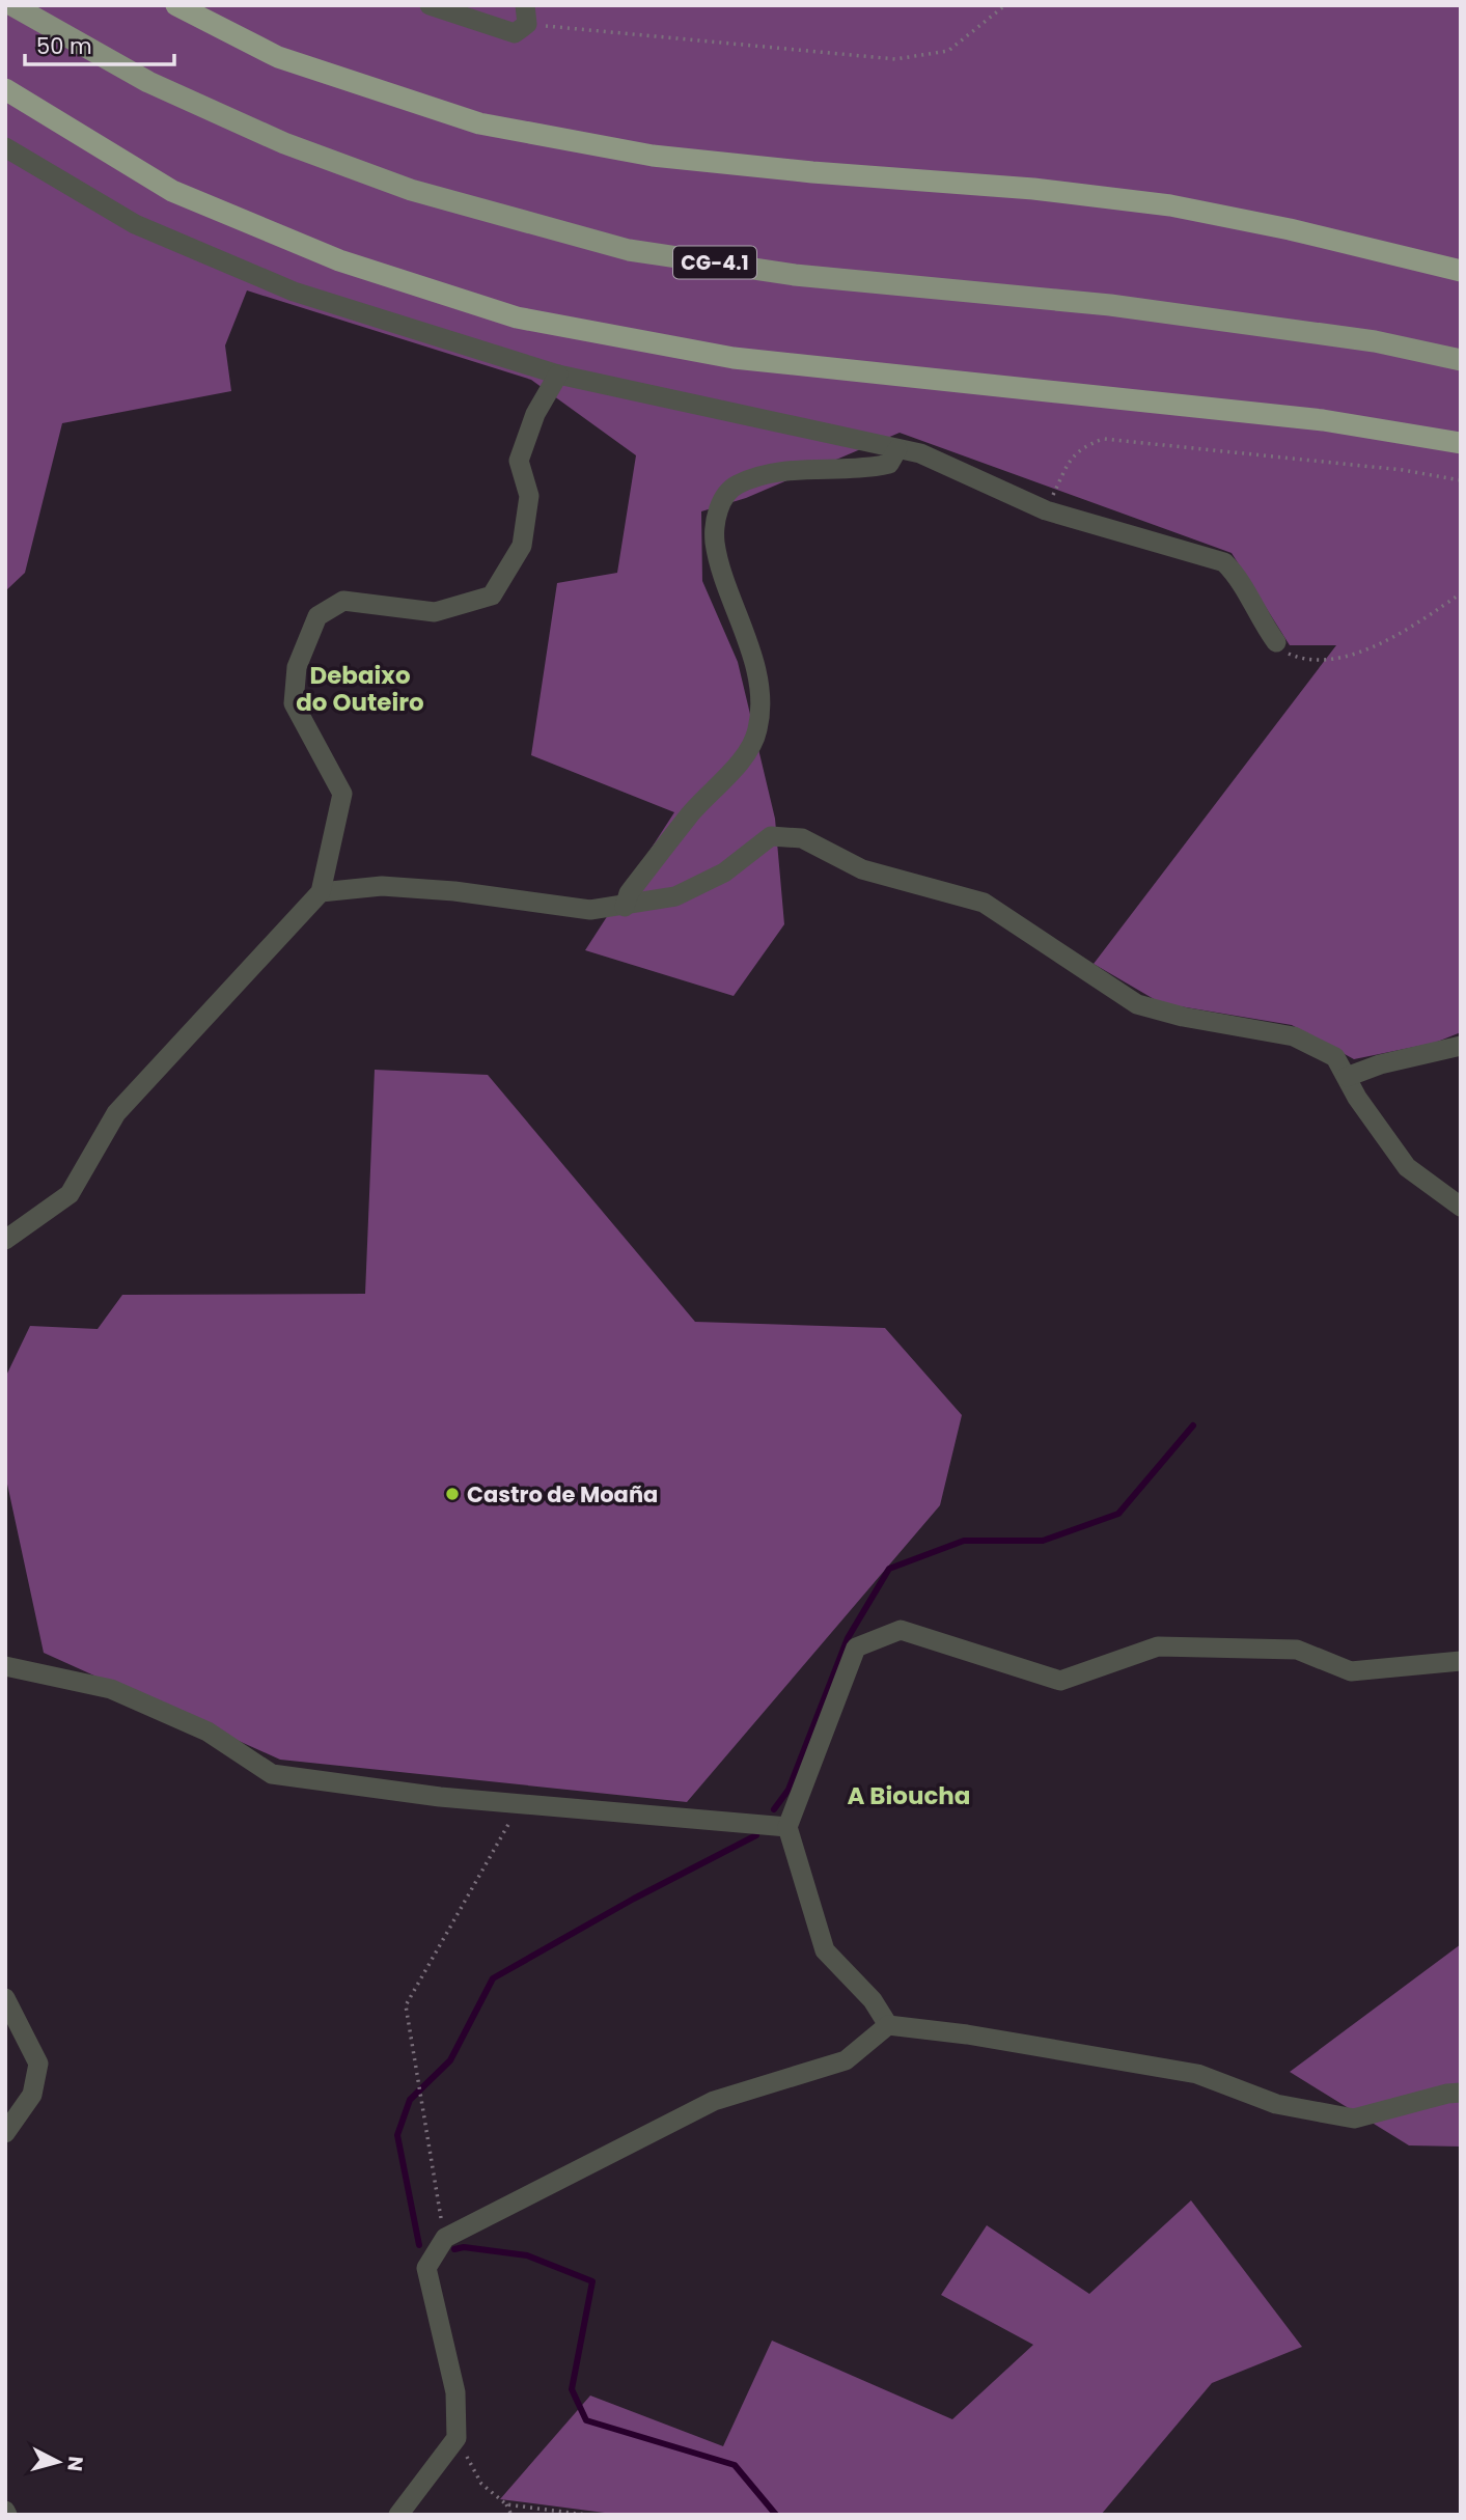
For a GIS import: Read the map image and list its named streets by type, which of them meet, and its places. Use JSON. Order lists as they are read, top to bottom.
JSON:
{
  "streets": {
    "highway": ["CG-4.1"]
  },
  "districts": ["Debaixo do Outeiro", "A Bioucha"],
  "places": ["Castro de Moaña"],
  "scale_bar": "50 m",
  "north": "right"
}
